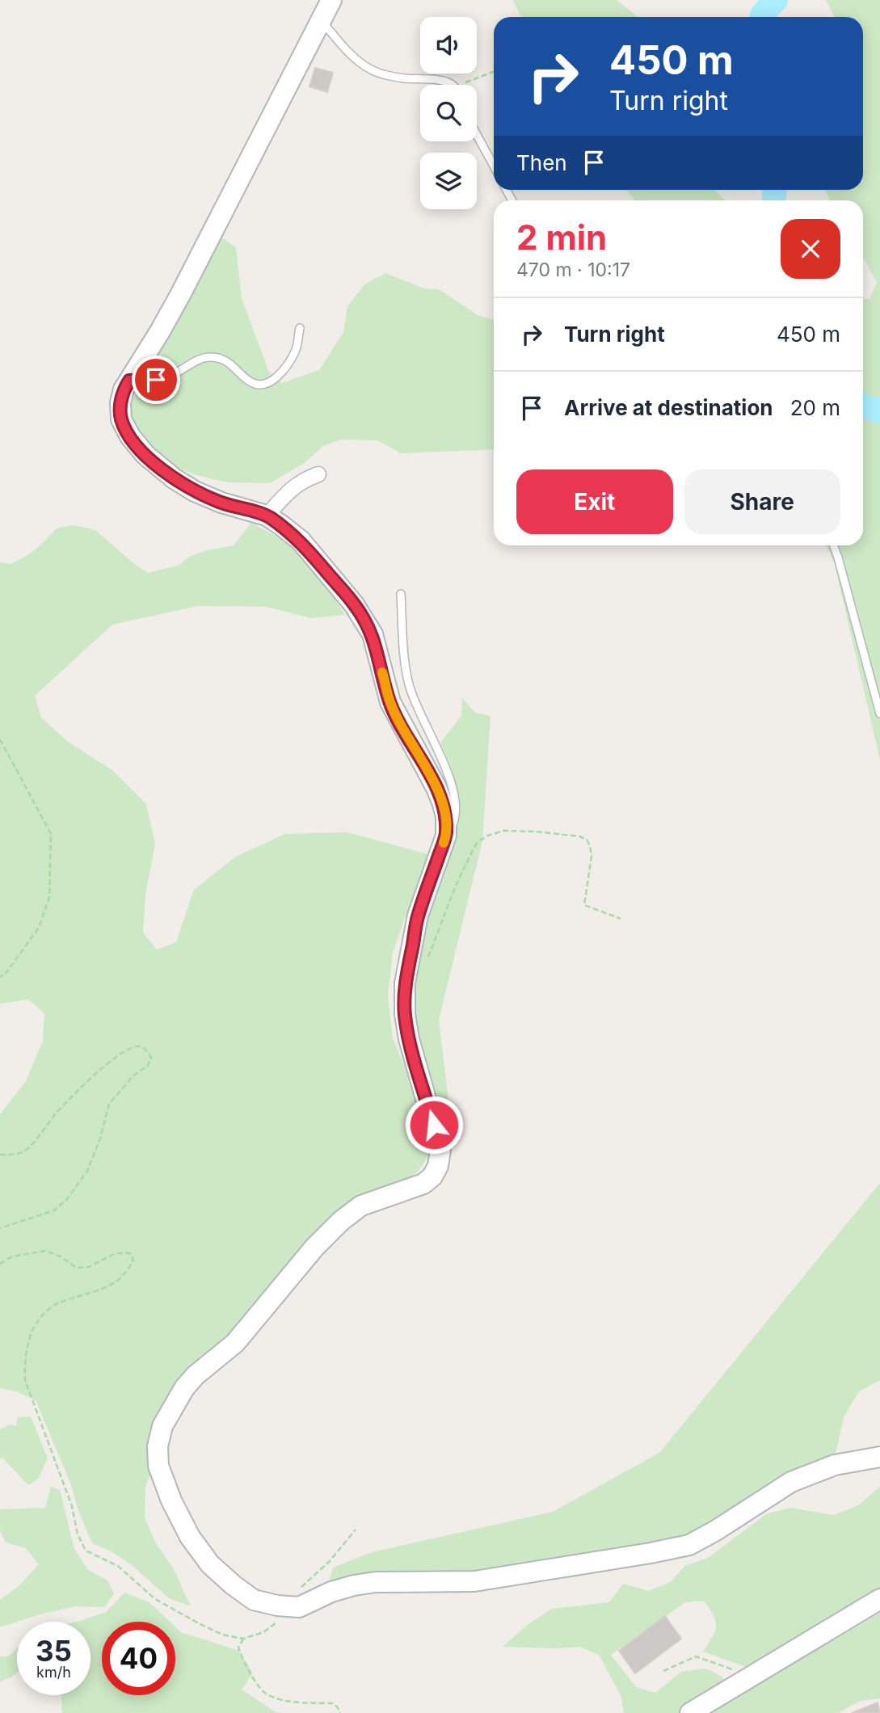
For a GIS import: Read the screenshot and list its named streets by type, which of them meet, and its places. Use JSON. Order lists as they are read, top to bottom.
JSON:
{
  "page": {
    "turn": ["450 m", "Turn right"],
    "then": "Then",
    "heading": ["2 min", "470 m · 10:17"],
    "list": [
      {
        "name": "Turn right",
        "value": "450 m"
      },
      {
        "name": "Arrive at destination",
        "value": "20 m"
      }
    ],
    "buttons": ["Exit", "Share"],
    "speed": "35 km/h",
    "limit": "40"
  }
}
